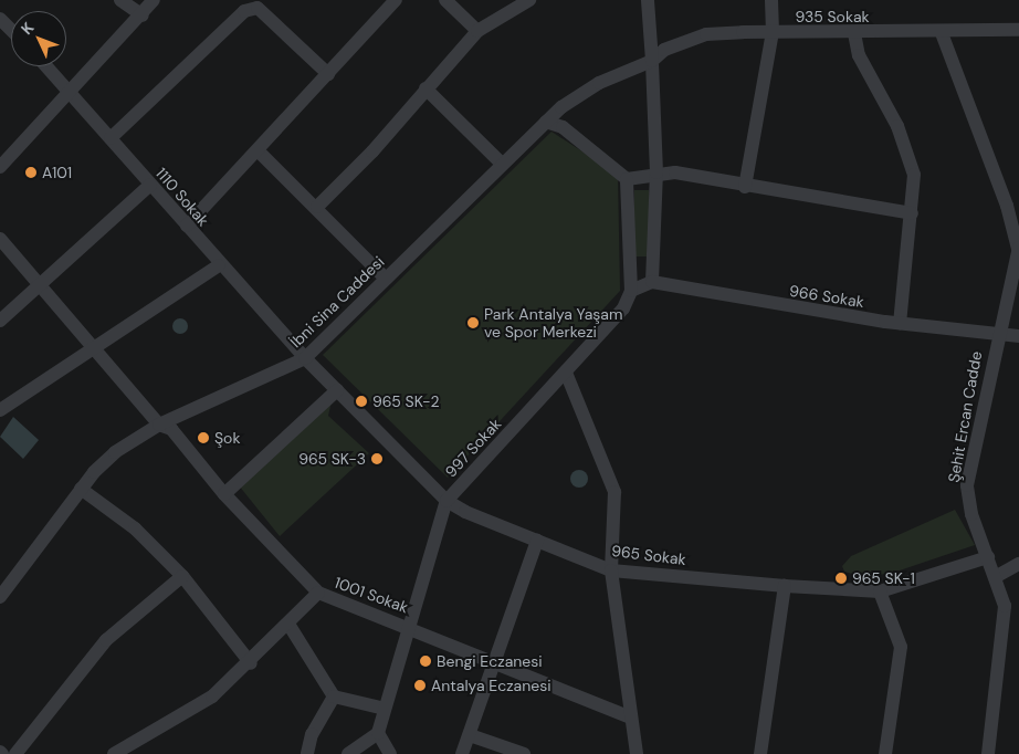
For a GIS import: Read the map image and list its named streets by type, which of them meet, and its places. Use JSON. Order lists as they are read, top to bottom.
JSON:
{
  "streets": {
    "street": [
      "935 Sokak",
      "1110 Sokak",
      "966 Sokak",
      "İbni Sina Caddesi",
      "Şehit Ercan Cadde",
      "997 Sokak",
      "965 Sokak",
      "1001 Sokak"
    ]
  },
  "crossings": [
    ["935 Sokak", "İbni Sina Caddesi"],
    ["1110 Sokak", "İbni Sina Caddesi"],
    ["1110 Sokak", "965 Sokak"],
    ["966 Sokak", "Şehit Ercan Cadde"],
    ["İbni Sina Caddesi", "965 Sokak"],
    ["İbni Sina Caddesi", "1001 Sokak"],
    ["Şehit Ercan Cadde", "965 Sokak"],
    ["997 Sokak", "965 Sokak"],
    ["997 Sokak", "1001 Sokak"]
  ],
  "places": [
    "A101",
    "Park Antalya Yaşam ve Spor Merkezi",
    "965 SK-2",
    "Şok",
    "965 SK-3",
    "965 SK-1",
    "Bengi Eczanesi",
    "Antalya Eczanesi"
  ],
  "north": "top left"
}
